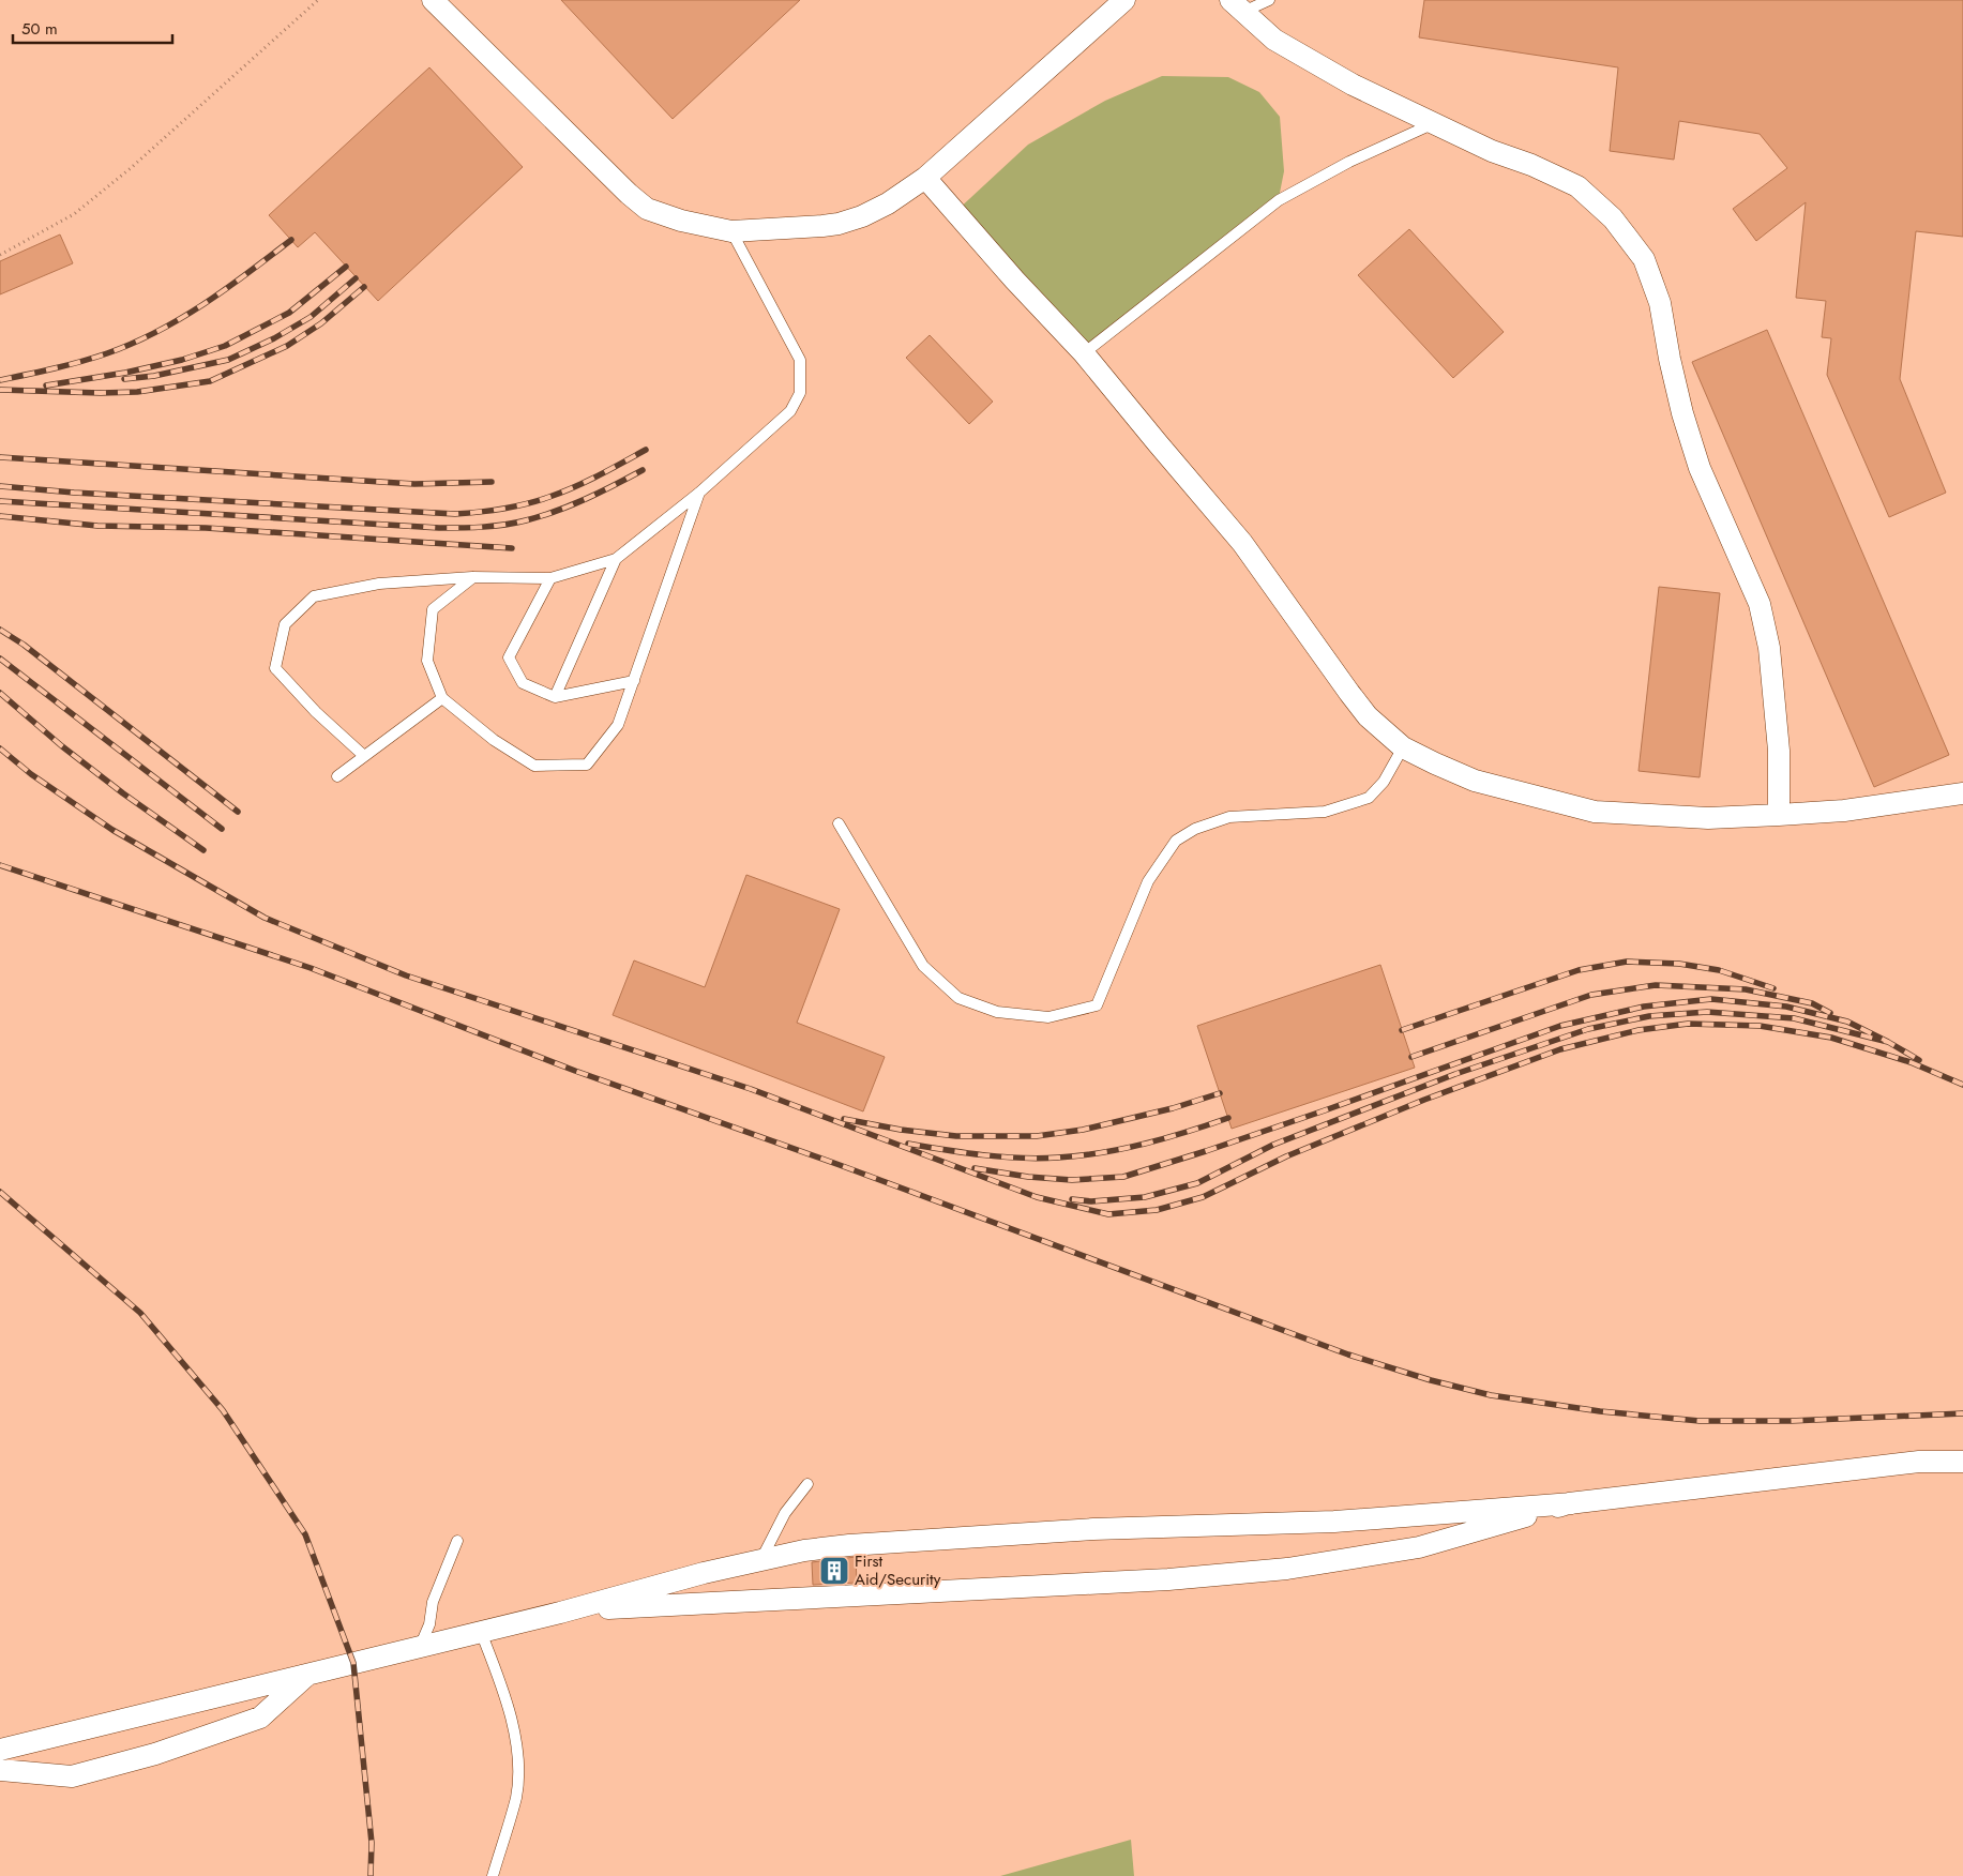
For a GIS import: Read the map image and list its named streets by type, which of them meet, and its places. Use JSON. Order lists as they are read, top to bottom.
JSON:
{
  "places": {
    "building": ["First Aid/Security"]
  },
  "scale_bar": "50 m"
}
